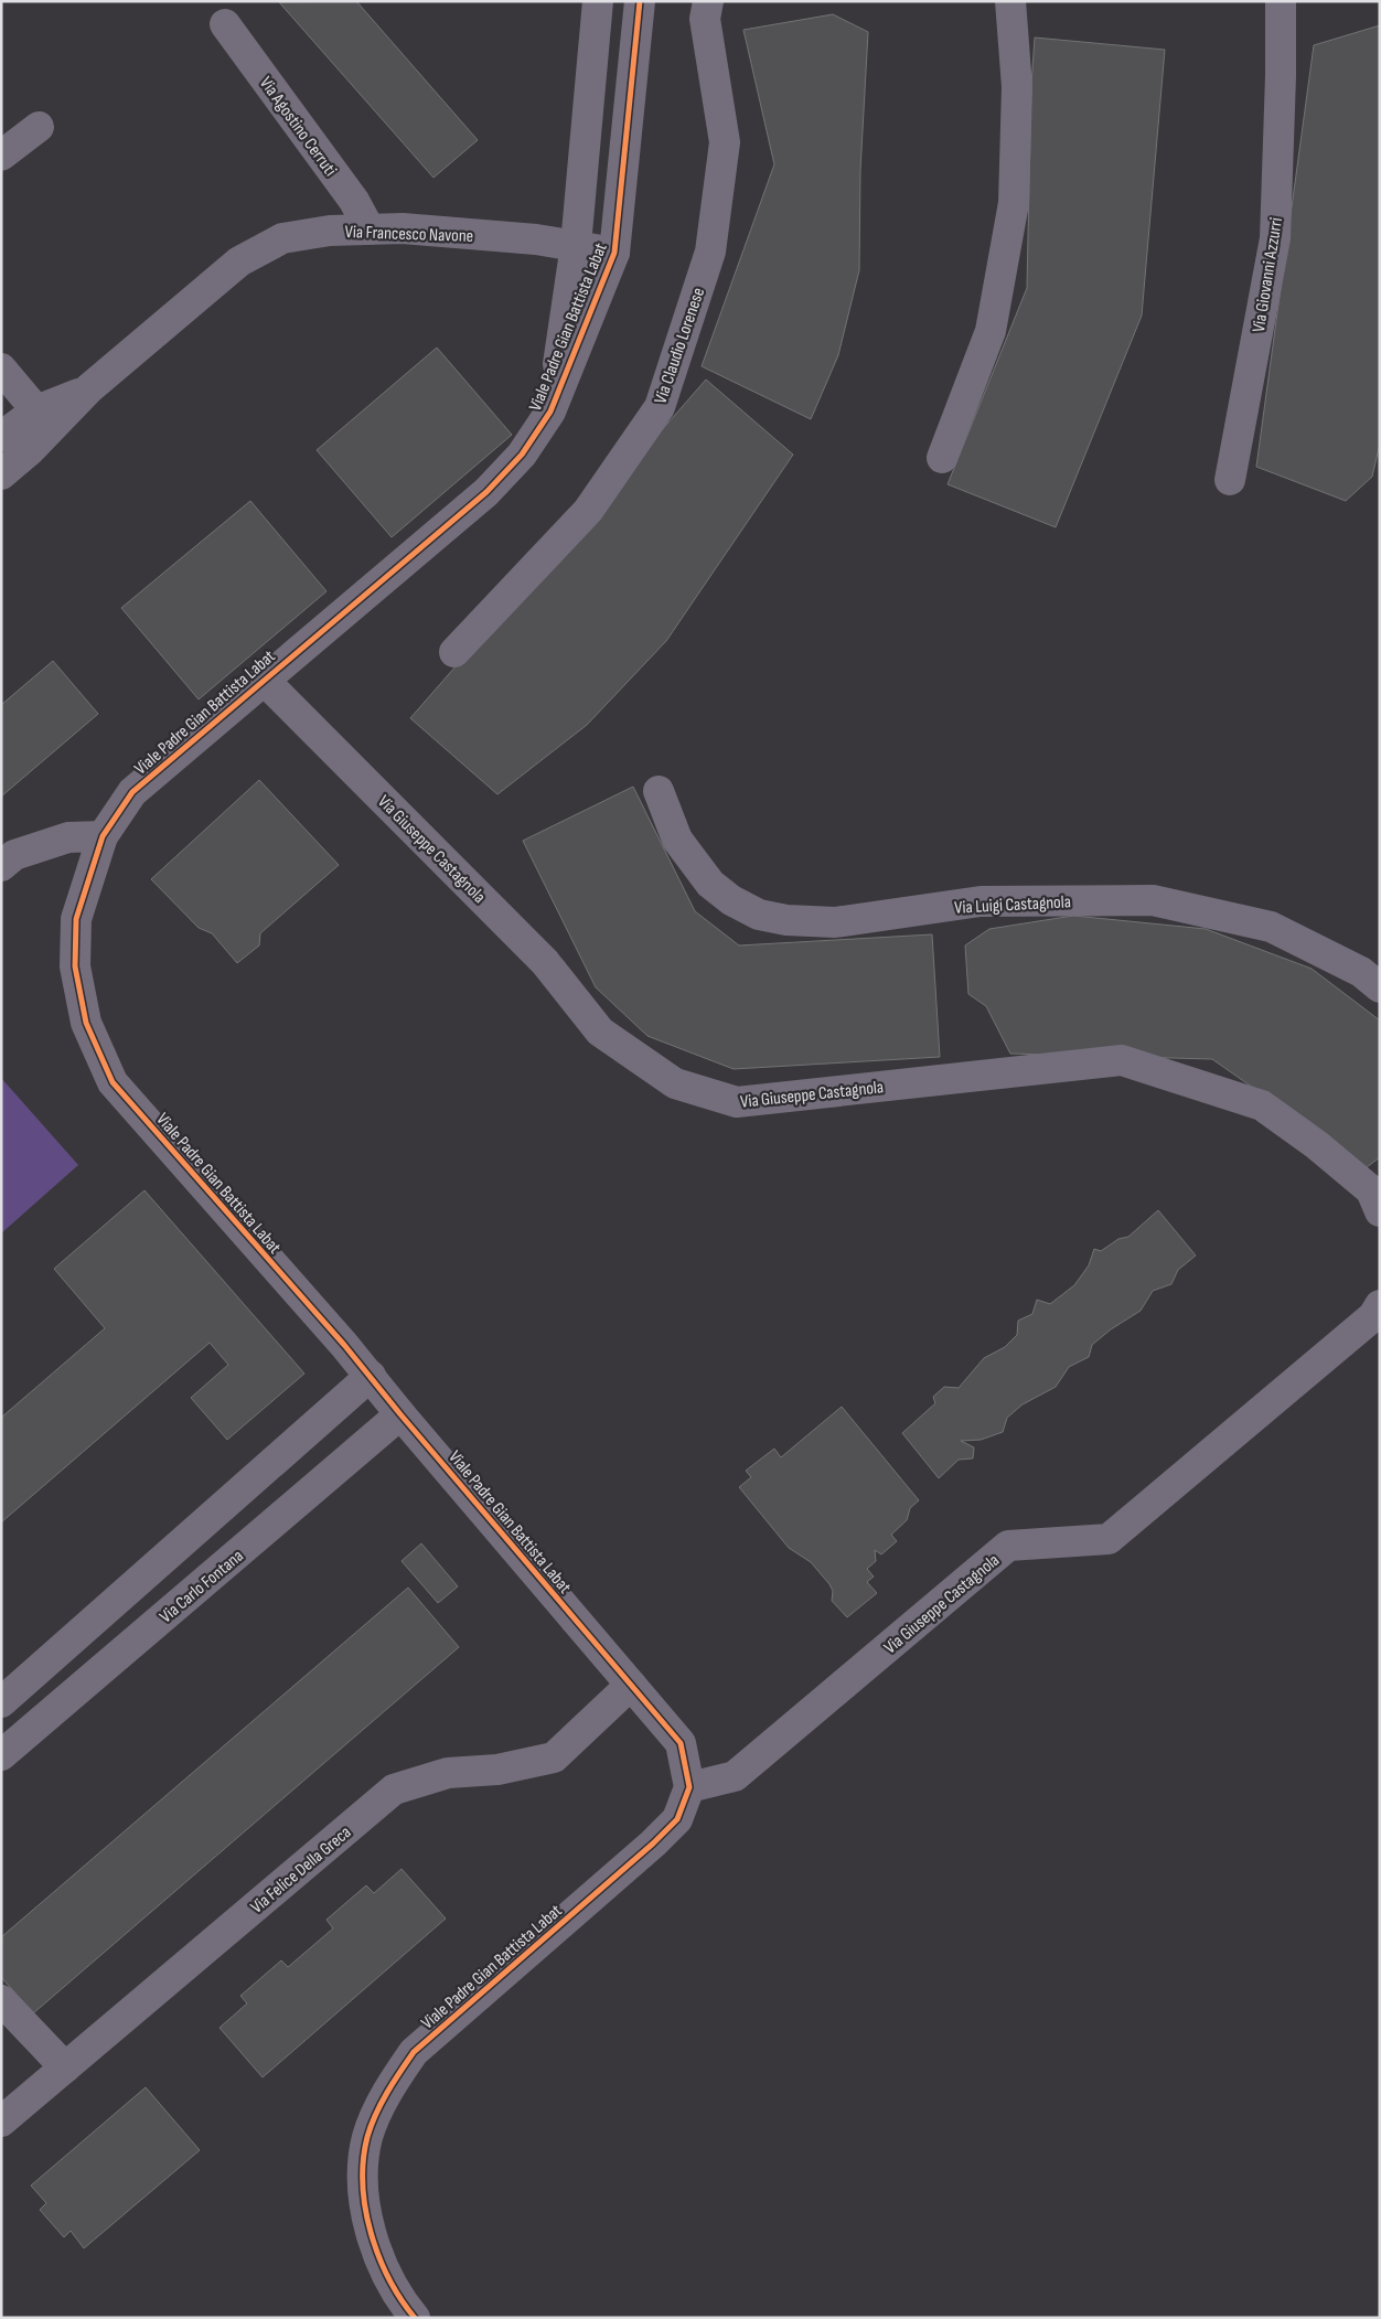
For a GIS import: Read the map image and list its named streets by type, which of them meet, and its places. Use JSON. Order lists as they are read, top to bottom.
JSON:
{
  "streets": {
    "street": [
      "Via Agostino Cerruti",
      "Via Francesco Navone",
      "Via Giovanni Azzurri",
      "Viale Padre Gian Battista Labat",
      "Via Claudio Lorenese",
      "Via Giuseppe Castagnola",
      "Via Luigi Castagnola",
      "Via Carlo Fontana",
      "Via Felice Della Greca"
    ]
  },
  "crossings": [
    ["Via Agostino Cerruti", "Via Francesco Navone"],
    ["Via Francesco Navone", "Viale Padre Gian Battista Labat"],
    ["Viale Padre Gian Battista Labat", "Via Giuseppe Castagnola"],
    ["Viale Padre Gian Battista Labat", "Via Carlo Fontana"],
    ["Viale Padre Gian Battista Labat", "Via Felice Della Greca"]
  ]
}
